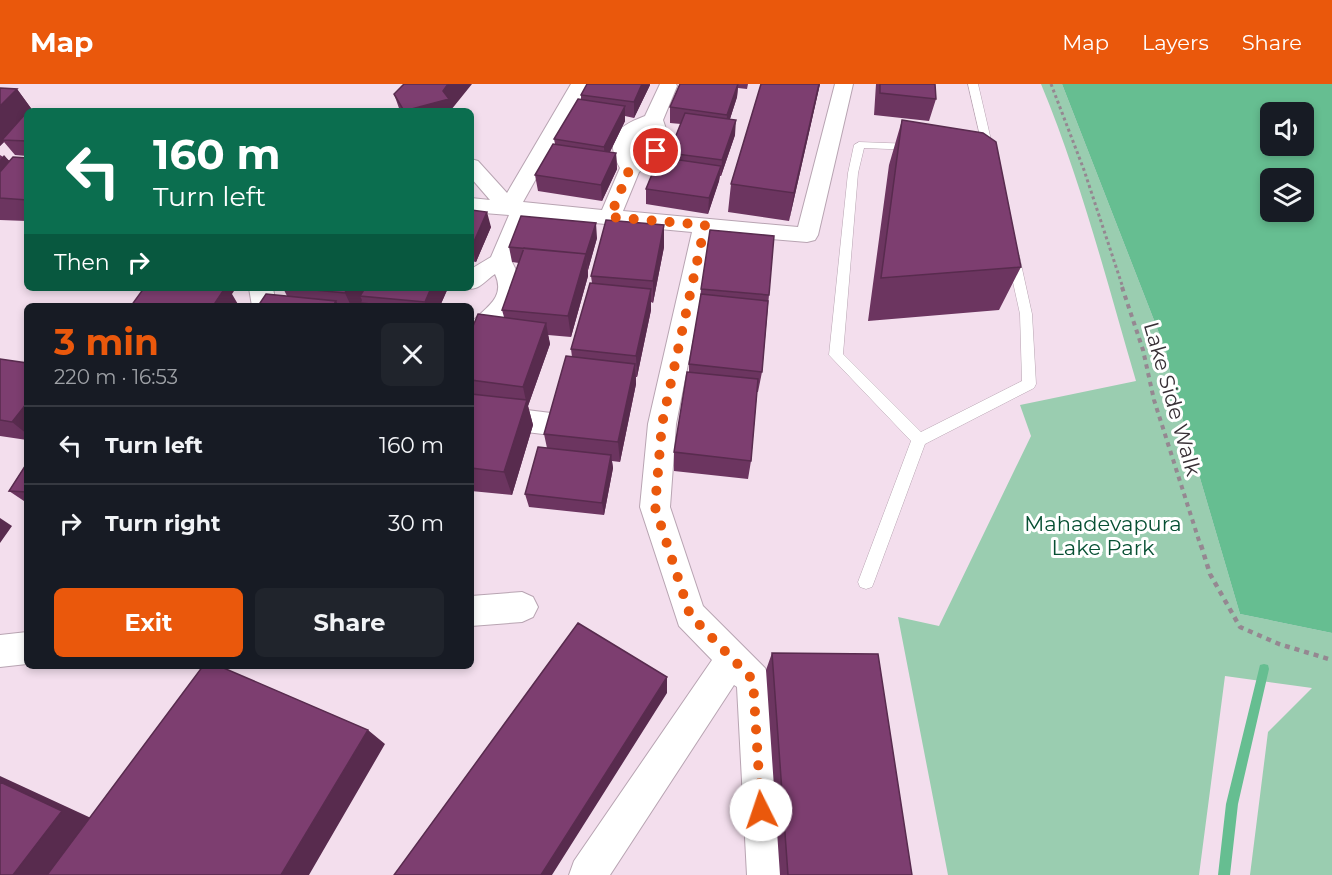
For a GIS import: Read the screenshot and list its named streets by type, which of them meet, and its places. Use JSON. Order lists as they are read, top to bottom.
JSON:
{
  "streets": {
    "path": ["Lake Side Walk"]
  },
  "parks": ["Mahadevapura Lake Park"],
  "page": {
    "header": "Map",
    "nav": ["Map", "Layers", "Share"],
    "turn": ["160 m", "Turn left"],
    "then": "Then",
    "heading": ["3 min", "220 m · 16:53"],
    "list": [
      {
        "name": "Turn left",
        "value": "160 m"
      },
      {
        "name": "Turn right",
        "value": "30 m"
      }
    ],
    "buttons": ["Exit", "Share"]
  }
}
